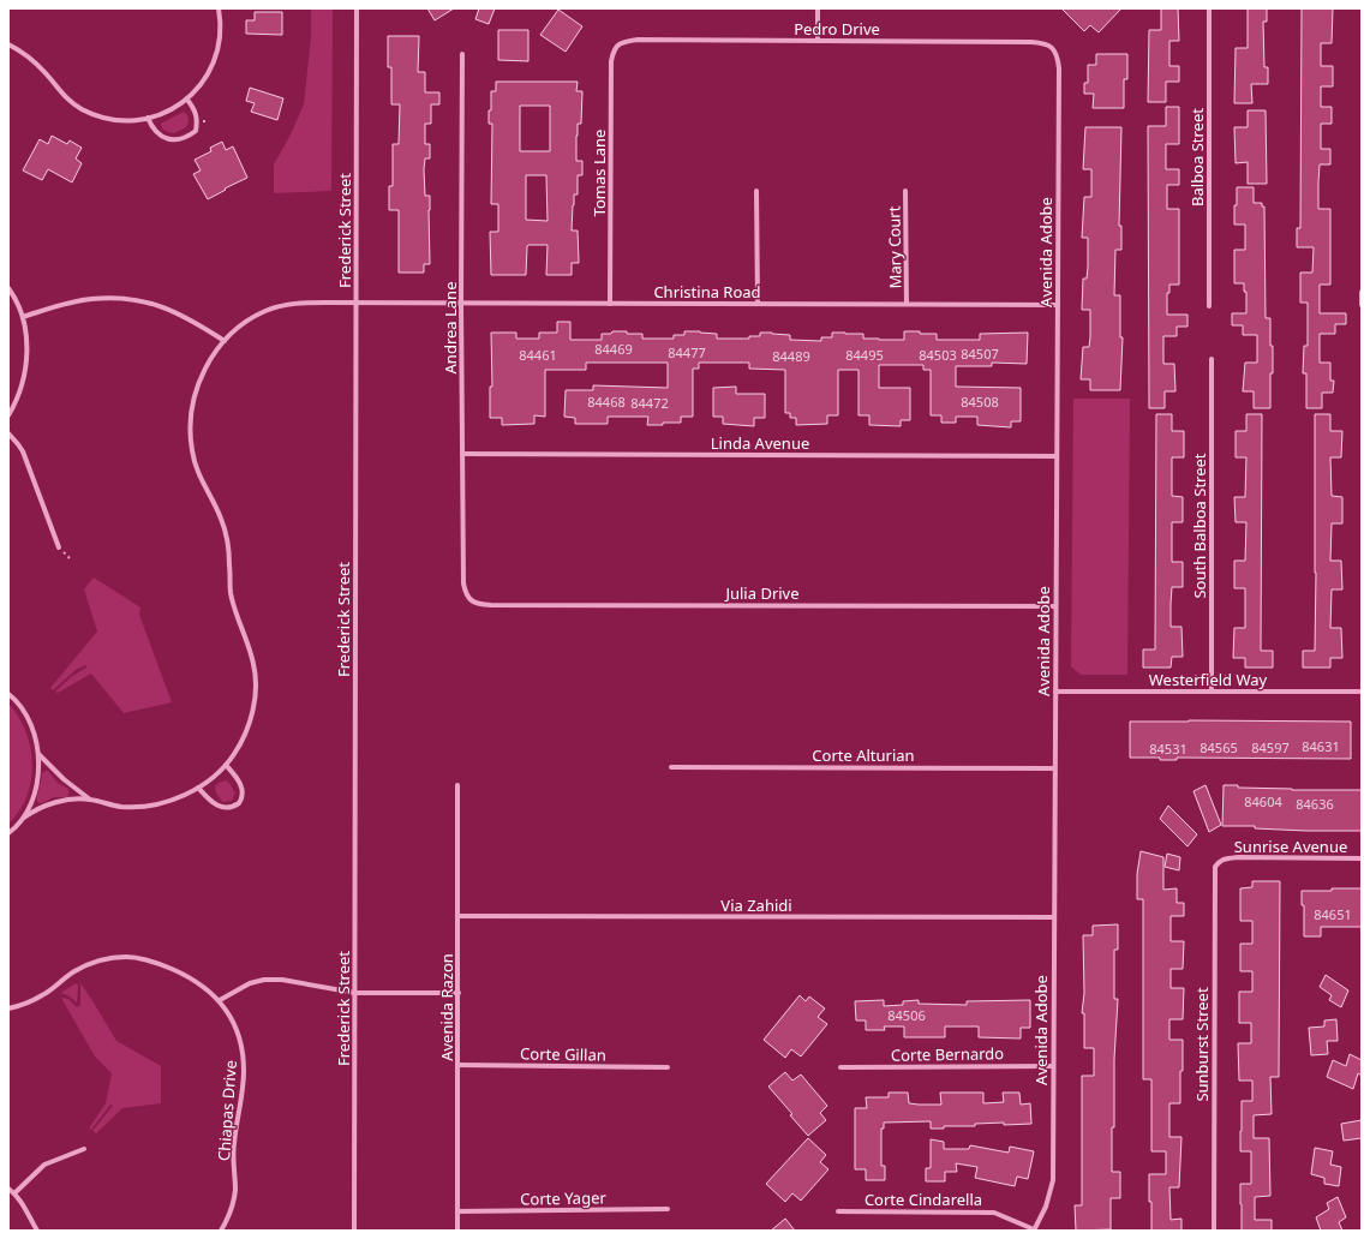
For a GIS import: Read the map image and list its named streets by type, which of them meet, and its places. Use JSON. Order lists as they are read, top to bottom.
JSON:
{
  "streets": {
    "street": [
      "Pedro Drive",
      "Balboa Street",
      "Tomas Lane",
      "Frederick Street",
      "Mary Court",
      "Avenida Adobe",
      "Christina Road",
      "Andrea Lane",
      "Linda Avenue",
      "South Balboa Street",
      "Julia Drive",
      "Westerfield Way",
      "Corte Alturian",
      "Sunrise Avenue",
      "Via Zahidi",
      "Avenida Razon",
      "Sunburst Street",
      "Corte Gillan",
      "Corte Bernardo",
      "Chiapas Drive",
      "Corte Yager",
      "Corte Cindarella"
    ]
  },
  "crossings": [
    ["Pedro Drive", "Tomas Lane"],
    ["Pedro Drive", "Avenida Adobe"],
    ["Tomas Lane", "Christina Road"],
    ["Frederick Street", "Christina Road"],
    ["Mary Court", "Christina Road"],
    ["Avenida Adobe", "Christina Road"],
    ["Avenida Adobe", "Linda Avenue"],
    ["Avenida Adobe", "Julia Drive"],
    ["Avenida Adobe", "Westerfield Way"],
    ["Avenida Adobe", "Corte Alturian"],
    ["Avenida Adobe", "Via Zahidi"],
    ["Avenida Adobe", "Corte Bernardo"],
    ["Avenida Adobe", "Corte Cindarella"],
    ["Christina Road", "Andrea Lane"],
    ["Andrea Lane", "Linda Avenue"],
    ["Andrea Lane", "Julia Drive"],
    ["South Balboa Street", "Westerfield Way"],
    ["Sunrise Avenue", "Sunburst Street"],
    ["Via Zahidi", "Avenida Razon"],
    ["Avenida Razon", "Corte Gillan"],
    ["Avenida Razon", "Corte Yager"]
  ],
  "house_numbers": [
    "84469",
    "84477",
    "84507",
    "84461",
    "84495",
    "84503",
    "84489",
    "84468",
    "84508",
    "84472",
    "84631",
    "84565",
    "84597",
    "84531",
    "84604",
    "84636",
    "84651",
    "84506"
  ]
}
